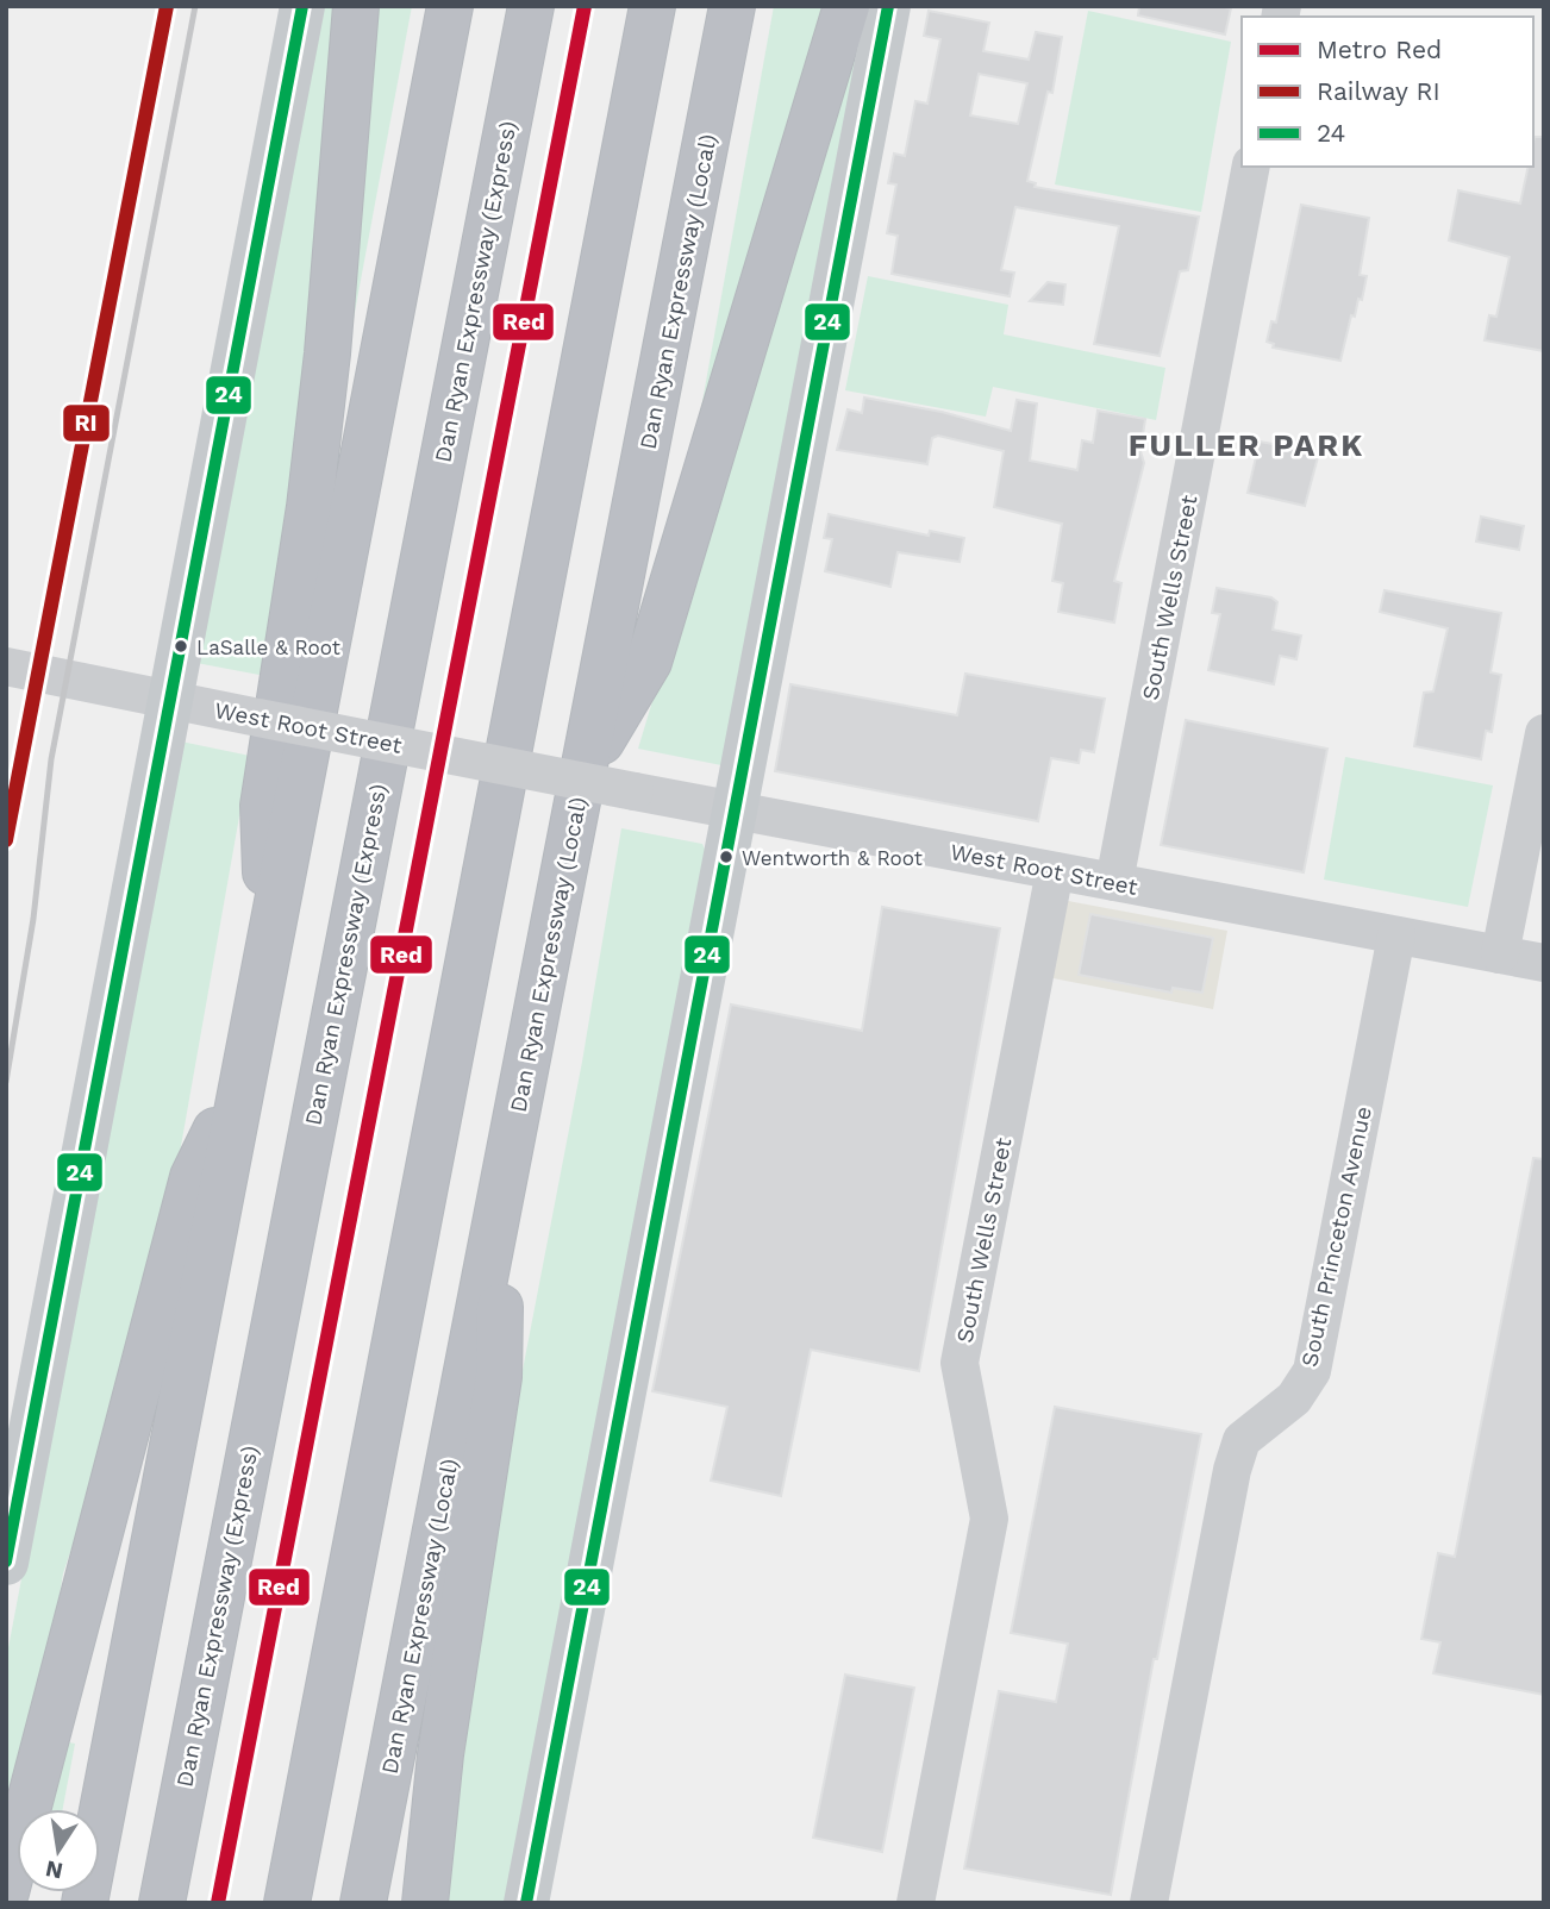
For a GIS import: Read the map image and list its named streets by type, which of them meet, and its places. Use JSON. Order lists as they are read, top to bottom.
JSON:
{
  "streets": {
    "highway": ["Dan Ryan Expressway (Express)", "Dan Ryan Expressway (Local)"],
    "street": ["South Wells Street", "West Root Street", "South Princeton Avenue"]
  },
  "crossings": [
    ["South Wells Street", "West Root Street"],
    ["West Root Street", "South Princeton Avenue"]
  ],
  "districts": ["FULLER PARK"],
  "places": ["LaSalle & Root", "Wentworth & Root"],
  "lines": ["metro line Red", "rail line RI", "transit line 24"],
  "legend": ["Metro Red", "Railway RI", "24"],
  "north": "bottom"
}
